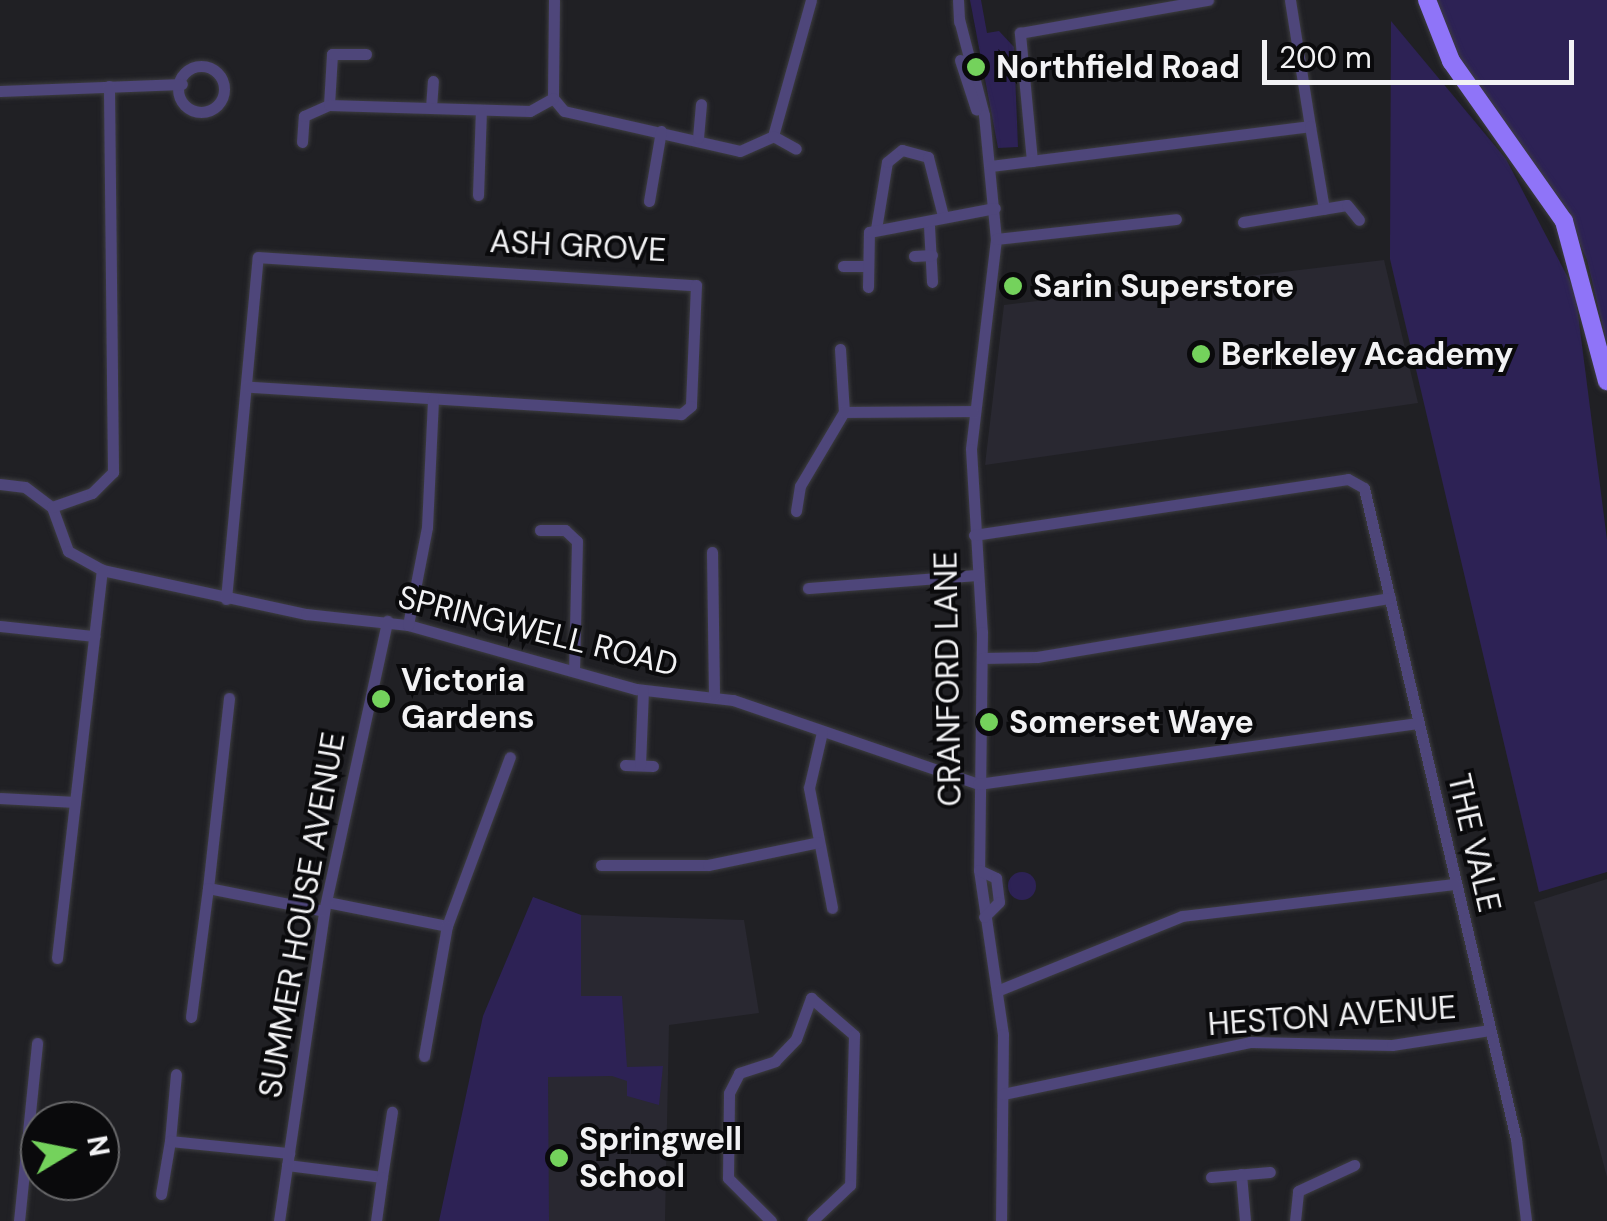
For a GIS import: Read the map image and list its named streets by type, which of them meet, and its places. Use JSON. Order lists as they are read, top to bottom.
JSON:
{
  "streets": {
    "street": [
      "ASH GROVE",
      "SPRINGWELL ROAD",
      "CRANFORD LANE",
      "THE VALE",
      "SUMMER HOUSE AVENUE",
      "HESTON AVENUE"
    ]
  },
  "crossings": [
    ["ASH GROVE", "SPRINGWELL ROAD"],
    ["SPRINGWELL ROAD", "CRANFORD LANE"],
    ["SPRINGWELL ROAD", "SUMMER HOUSE AVENUE"],
    ["CRANFORD LANE", "THE VALE"],
    ["THE VALE", "HESTON AVENUE"]
  ],
  "places": [
    "Northfield Road",
    "Sarin Superstore",
    "Berkeley Academy",
    "Victoria Gardens",
    "Somerset Waye",
    "Springwell School"
  ],
  "scale_bar": "200 m",
  "north": "right"
}
